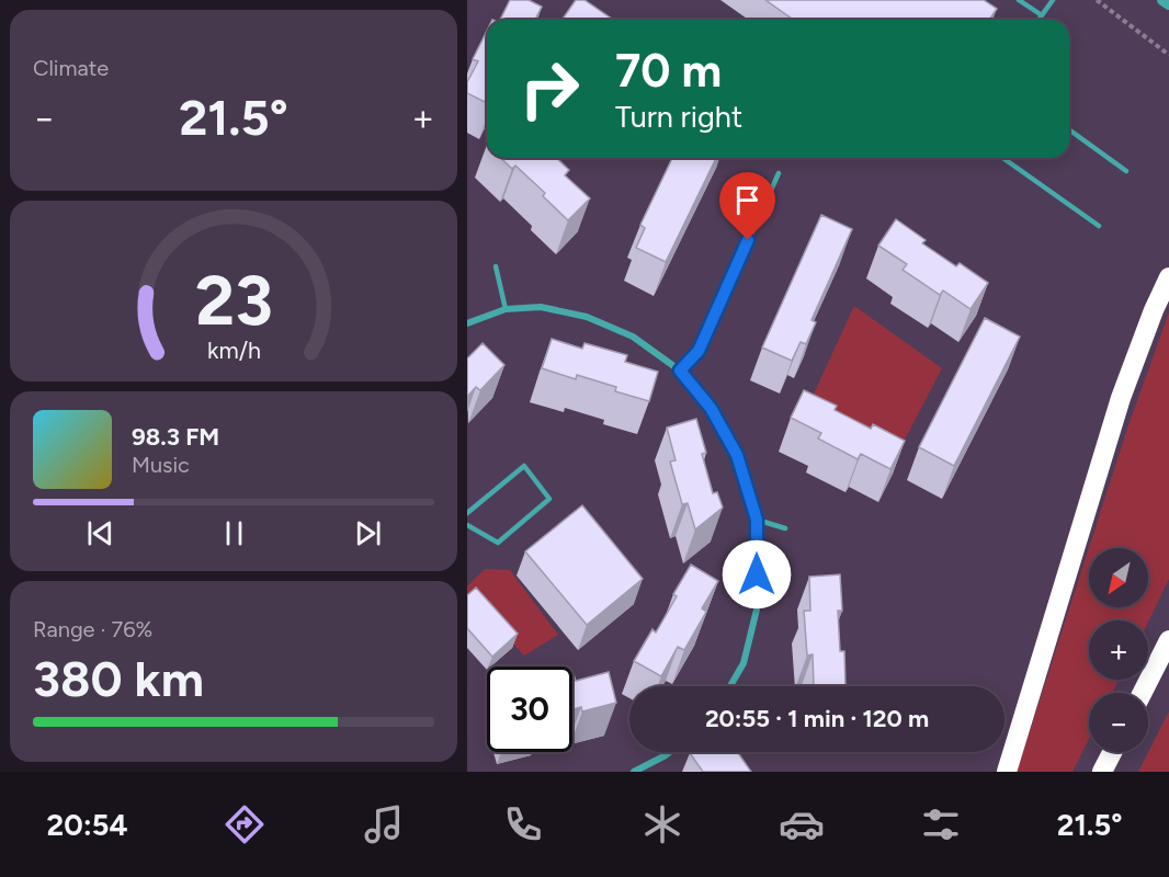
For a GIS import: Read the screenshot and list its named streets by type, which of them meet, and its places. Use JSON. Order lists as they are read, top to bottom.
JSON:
{
  "north": "bottom left",
  "page": {
    "tile": [
      "Climate",
      ["Range · 76%", "380 km"]
    ],
    "turn": ["70 m", "Turn right"],
    "heat": ["−", "21.5°", "+"],
    "song": ["98.3 FM", "Music"],
    "map_buttons": ["+", "−"],
    "limit": "30",
    "trip": "20:55 · 1 min · 120 m",
    "tabs": ["20:54", "21.5°"],
    "gauge": ["23", "km/h"]
  }
}
